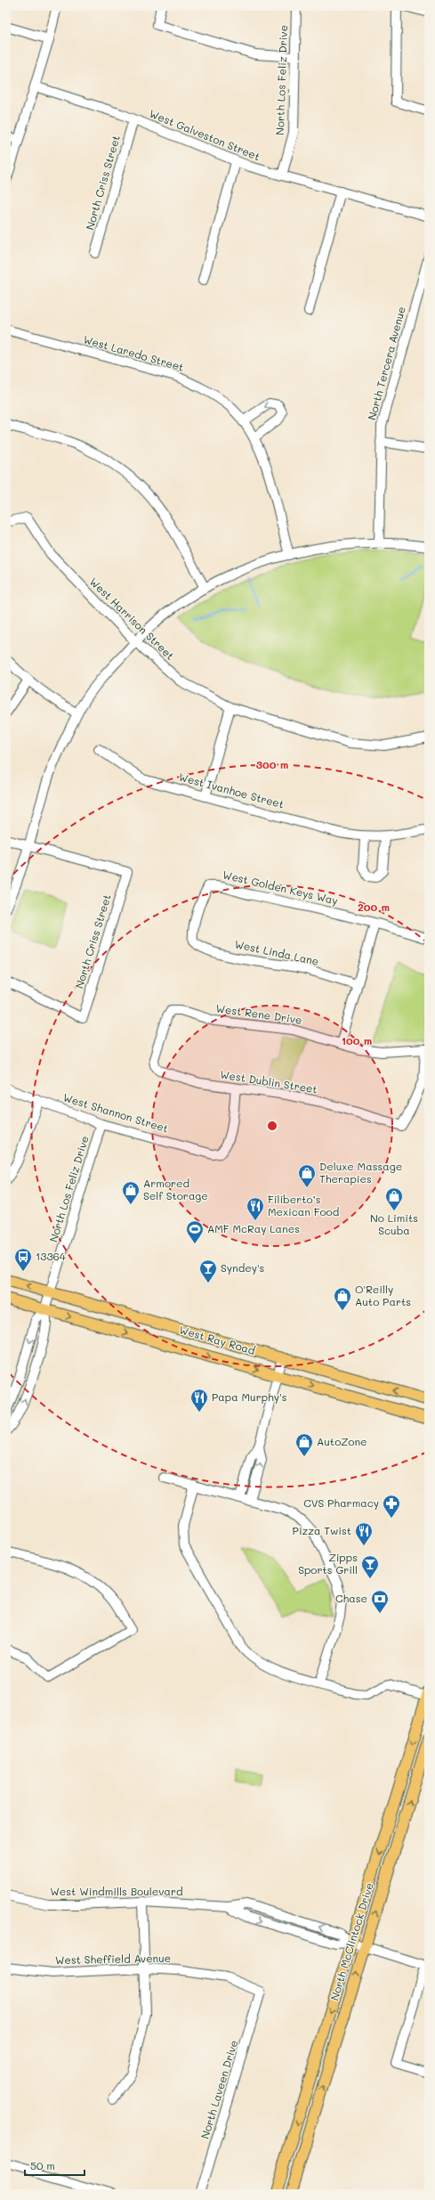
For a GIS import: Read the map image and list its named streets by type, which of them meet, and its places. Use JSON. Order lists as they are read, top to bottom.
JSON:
{
  "streets": {
    "main road": ["West Ray Road", "North McClintock Drive"],
    "street": [
      "North Los Feliz Drive",
      "West Galveston Street",
      "North Criss Street",
      "West Laredo Street",
      "North Tercera Avenue",
      "West Harrison Street",
      "West Ivanhoe Street",
      "West Golden Keys Way",
      "West Linda Lane",
      "West Rene Drive",
      "West Dublin Street",
      "West Shannon Street",
      "West Windmills Boulevard",
      "West Sheffield Avenue",
      "North Laveen Drive"
    ]
  },
  "crossings": [
    ["North Los Feliz Drive", "West Galveston Street"],
    ["North Los Feliz Drive", "West Shannon Street"],
    ["North Los Feliz Drive", "West Ray Road"],
    ["West Galveston Street", "North Criss Street"],
    ["West Golden Keys Way", "West Linda Lane"],
    ["West Rene Drive", "West Dublin Street"],
    ["West Dublin Street", "West Shannon Street"],
    ["West Windmills Boulevard", "North McClintock Drive"],
    ["West Sheffield Avenue", "North Laveen Drive"]
  ],
  "places": {
    "shop": [
      "Deluxe Massage Therapies",
      "Armored Self Storage",
      "No Limits Scuba",
      "O'Reilly Auto Parts",
      "AutoZone"
    ],
    "restaurant": ["Filiberto’s Mexican Food", "Papa Murphy's", "Pizza Twist"],
    "sports": ["AMF McRay Lanes"],
    "bus stop": ["13364"],
    "bar": ["Syndey's", "Zipps Sports Grill"],
    "pharmacy": ["CVS Pharmacy"],
    "bank": ["Chase"]
  },
  "scale_bar": "50 m",
  "rings": ["300 m", "200 m", "100 m"]
}
